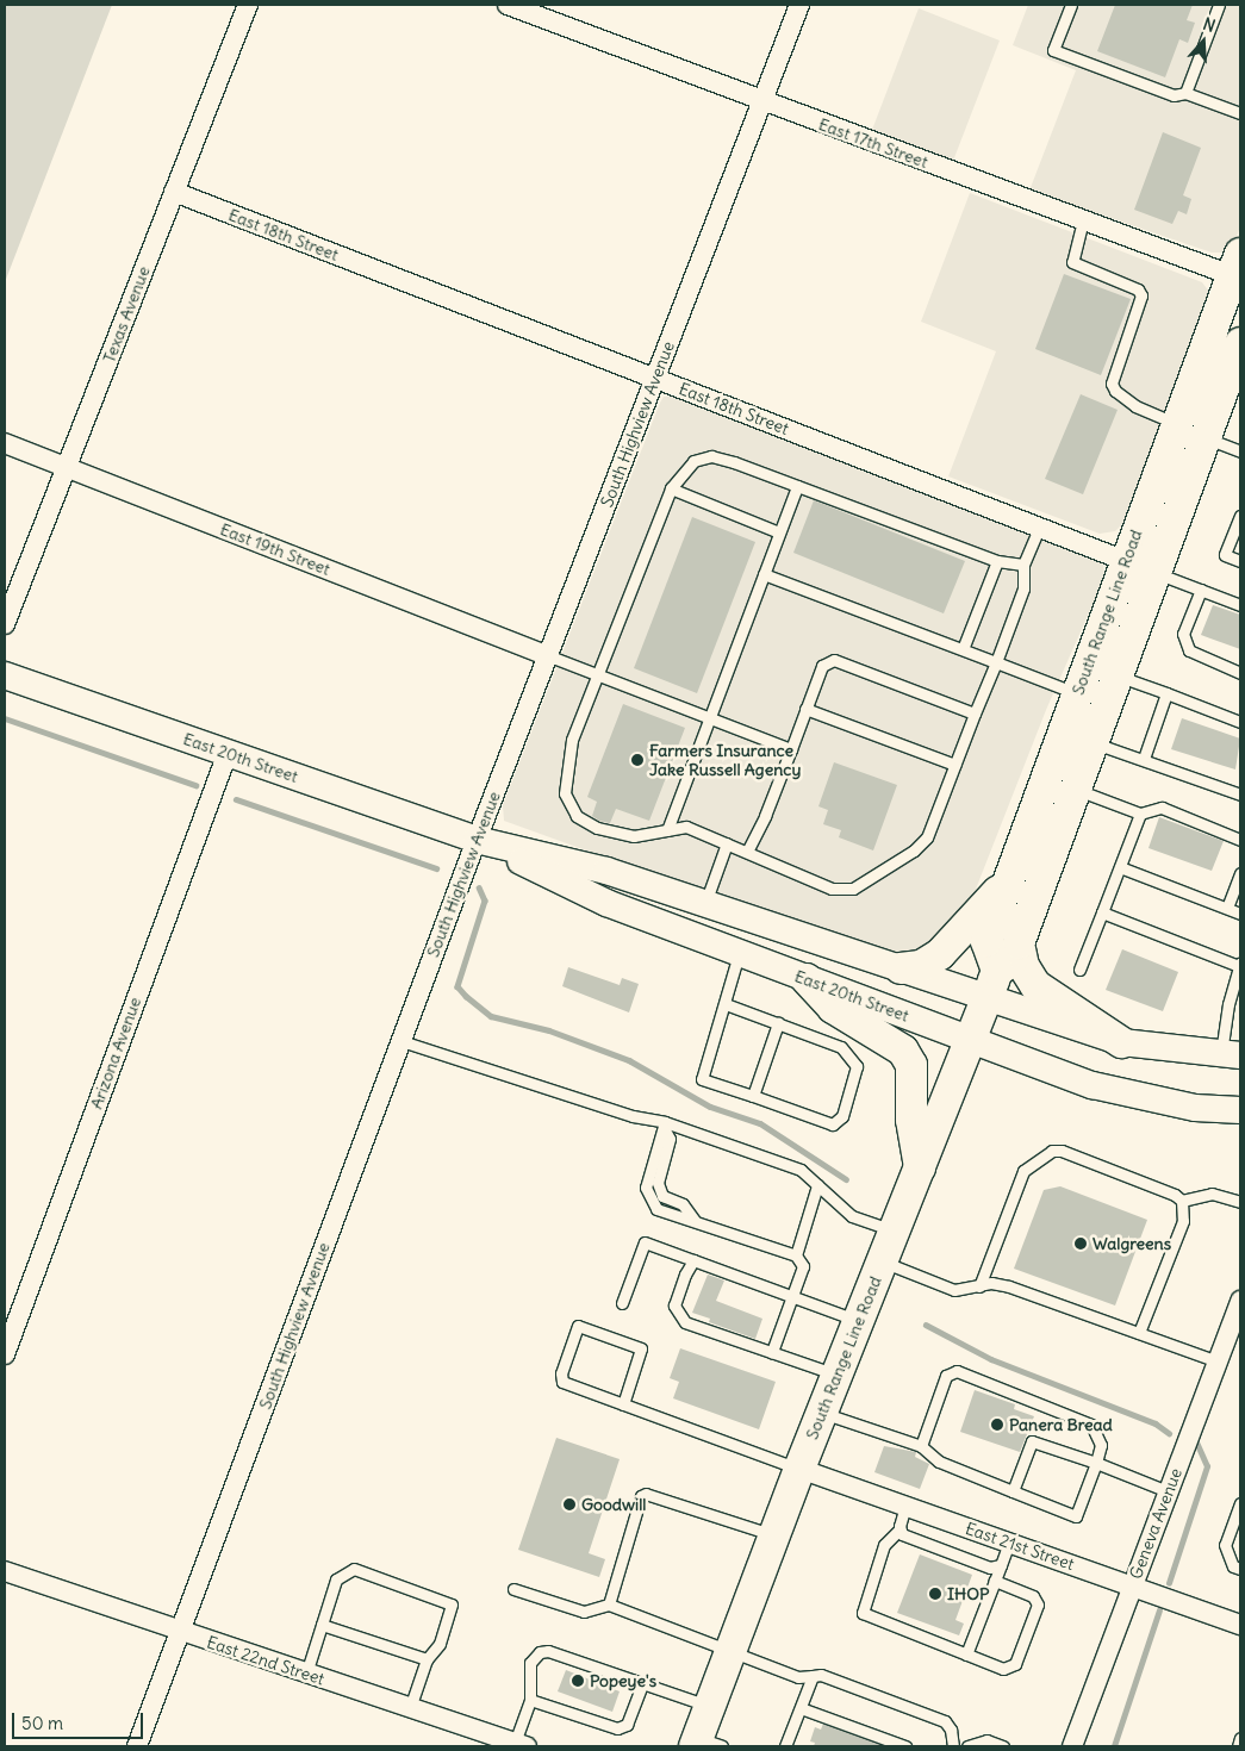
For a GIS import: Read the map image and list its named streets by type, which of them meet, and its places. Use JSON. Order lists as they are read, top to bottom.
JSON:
{
  "streets": {
    "main road": ["South Range Line Road", "East 20th Street"],
    "street": [
      "East 17th Street",
      "East 18th Street",
      "Texas Avenue",
      "South Highview Avenue",
      "East 19th Street",
      "Arizona Avenue",
      "Geneva Avenue",
      "East 21st Street",
      "East 22nd Street"
    ]
  },
  "crossings": [
    ["East 17th Street", "South Highview Avenue"],
    ["East 17th Street", "South Range Line Road"],
    ["East 18th Street", "Texas Avenue"],
    ["East 18th Street", "South Highview Avenue"],
    ["East 18th Street", "South Range Line Road"],
    ["Texas Avenue", "East 19th Street"],
    ["South Highview Avenue", "East 19th Street"],
    ["South Highview Avenue", "East 20th Street"],
    ["South Highview Avenue", "East 22nd Street"],
    ["South Range Line Road", "East 20th Street"],
    ["South Range Line Road", "East 21st Street"],
    ["East 20th Street", "Arizona Avenue"],
    ["Geneva Avenue", "East 21st Street"]
  ],
  "places": [
    "Farmers Insurance Jake Russell Agency",
    "Walgreens",
    "Panera Bread",
    "Goodwill",
    "IHOP",
    "Popeye's"
  ],
  "scale_bar": "50 m",
  "north": "top"
}
